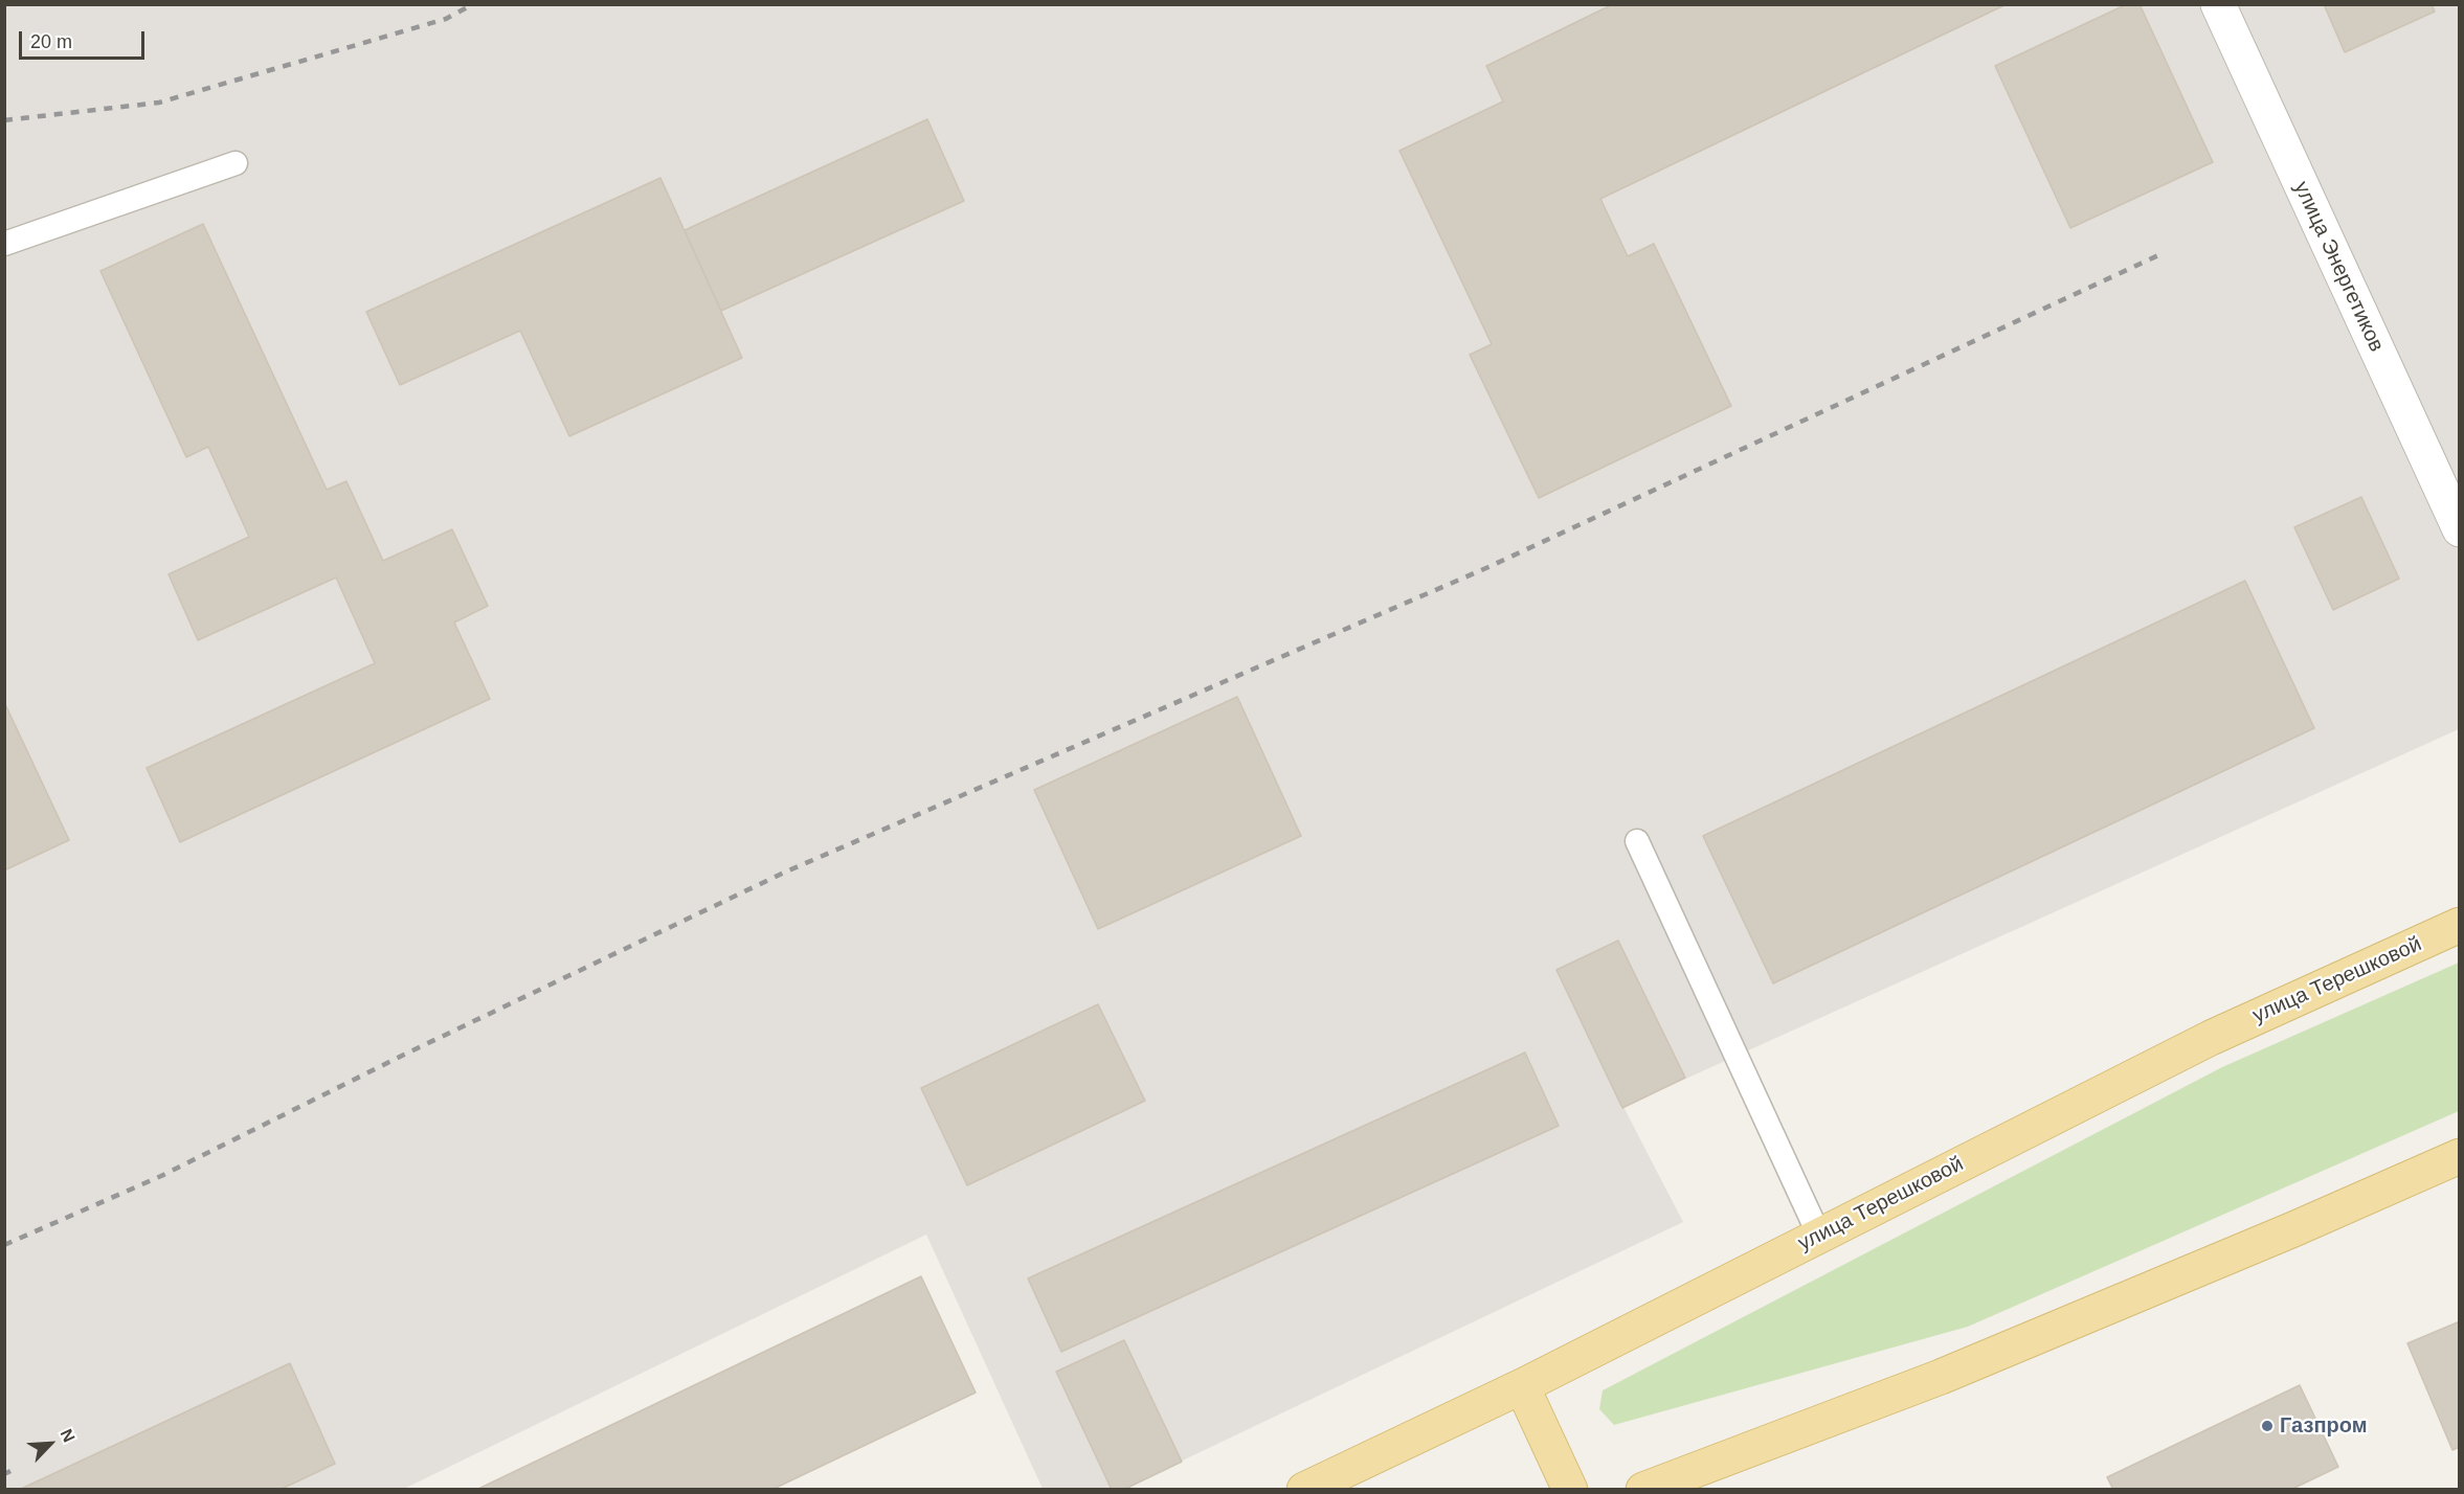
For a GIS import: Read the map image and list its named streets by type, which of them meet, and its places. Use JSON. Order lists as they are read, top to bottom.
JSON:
{
  "streets": {
    "main road": ["улица Терешковой"],
    "street": ["улица Энергетиков"]
  },
  "places": ["Газпром"],
  "scale_bar": "20 m",
  "north": "top right"
}
